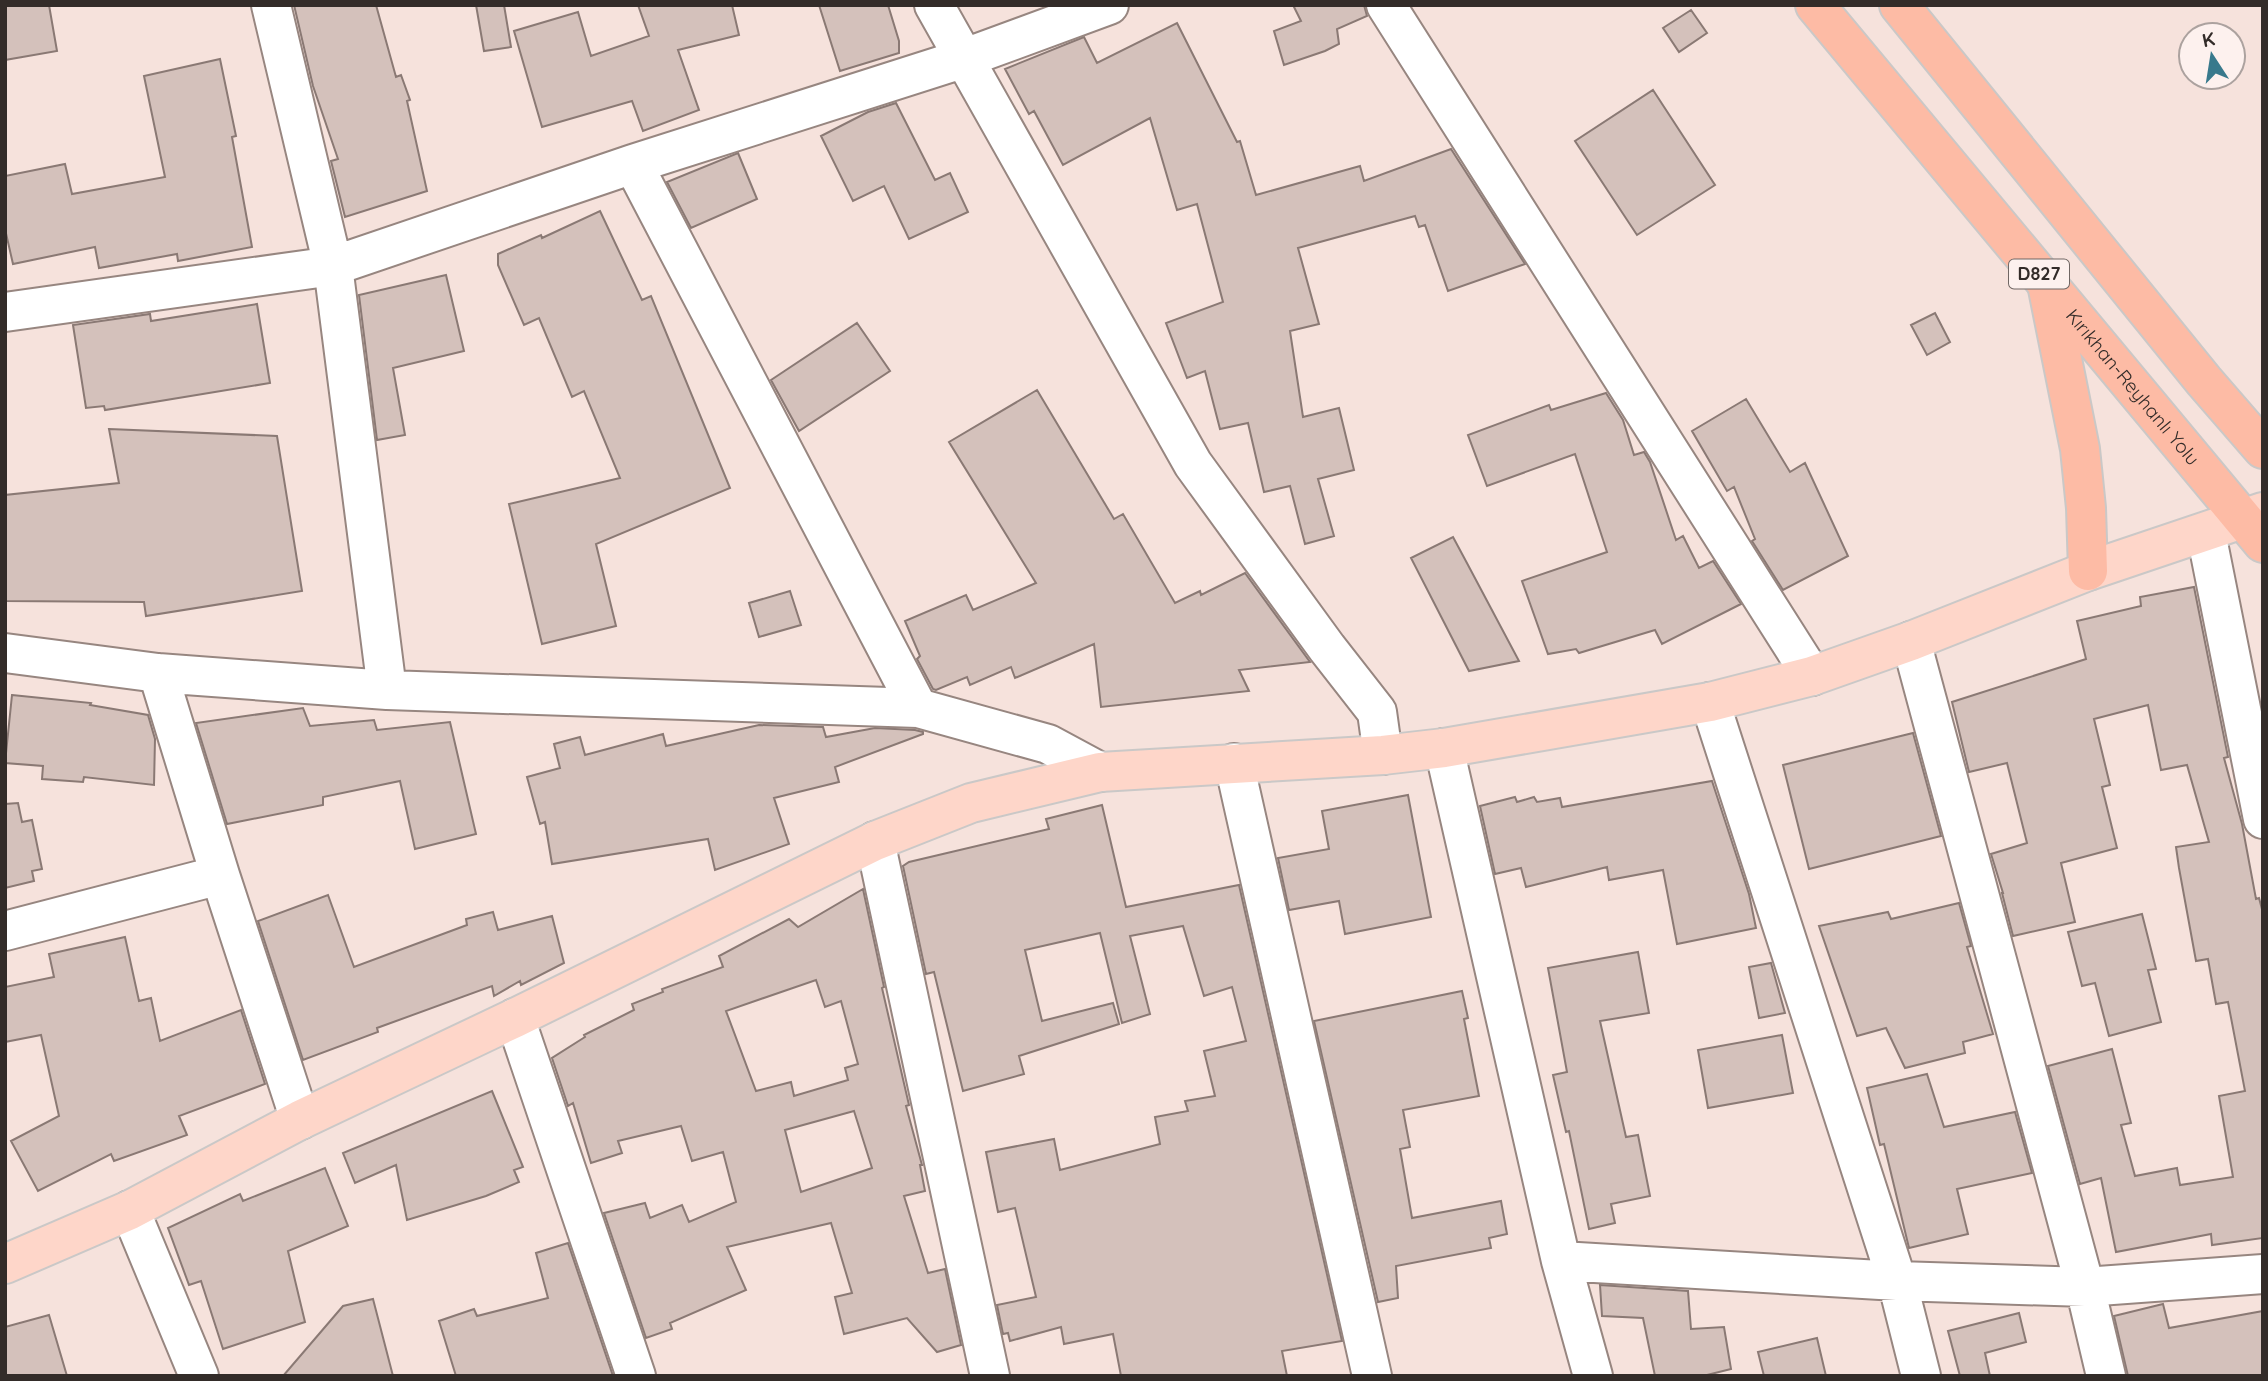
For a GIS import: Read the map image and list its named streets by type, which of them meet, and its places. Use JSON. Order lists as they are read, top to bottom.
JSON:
{
  "streets": {
    "highway": ["D827", "Kırıkhan-Reyhanlı Yolu"]
  },
  "north": "top"
}
